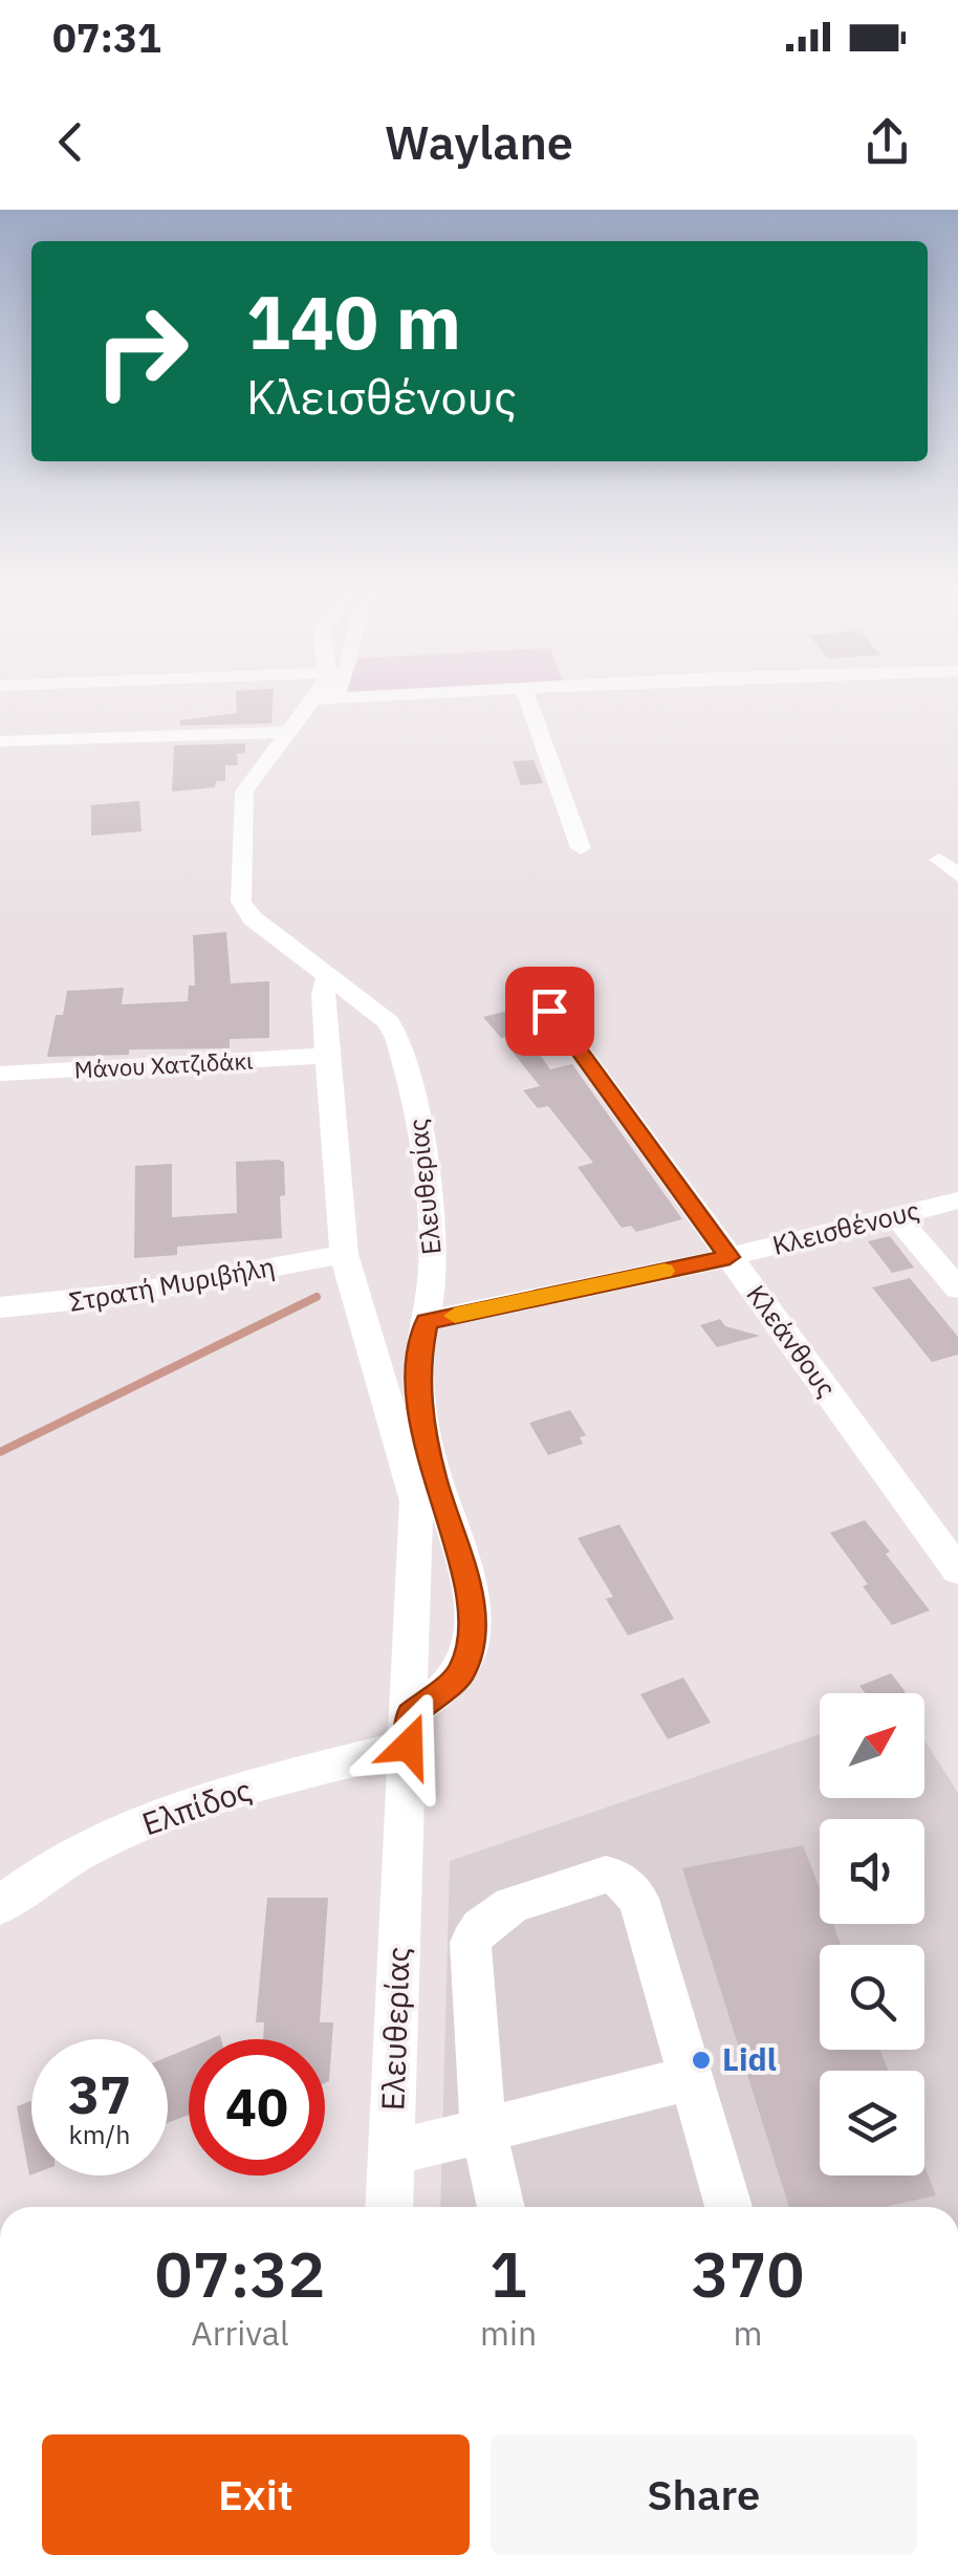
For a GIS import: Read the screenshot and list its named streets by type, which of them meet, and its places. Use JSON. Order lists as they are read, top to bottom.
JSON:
{
  "streets": {
    "street": [
      "Μάνου Χατζιδάκι",
      "Ελευθερίας",
      "Κλεισθένους",
      "Στρατή Μυριβήλη",
      "Κλεάνθους",
      "Ελπίδος"
    ]
  },
  "crossings": [
    ["Μάνου Χατζιδάκι", "Ελευθερίας"],
    ["Ελευθερίας", "Κλεισθένους"],
    ["Ελευθερίας", "Στρατή Μυριβήλη"],
    ["Ελευθερίας", "Ελπίδος"],
    ["Κλεισθένους", "Κλεάνθους"]
  ],
  "places": ["Lidl"],
  "north": "top right",
  "page": {
    "status": "07:31",
    "header": "Waylane",
    "turn": ["140 m", "Κλεισθένους"],
    "speed": "37 km/h",
    "limit": "40",
    "eta": [
      "07:32",
      "Arrival",
      "1",
      "min",
      "370",
      "m"
    ],
    "buttons": ["Exit", "Share"]
  }
}
